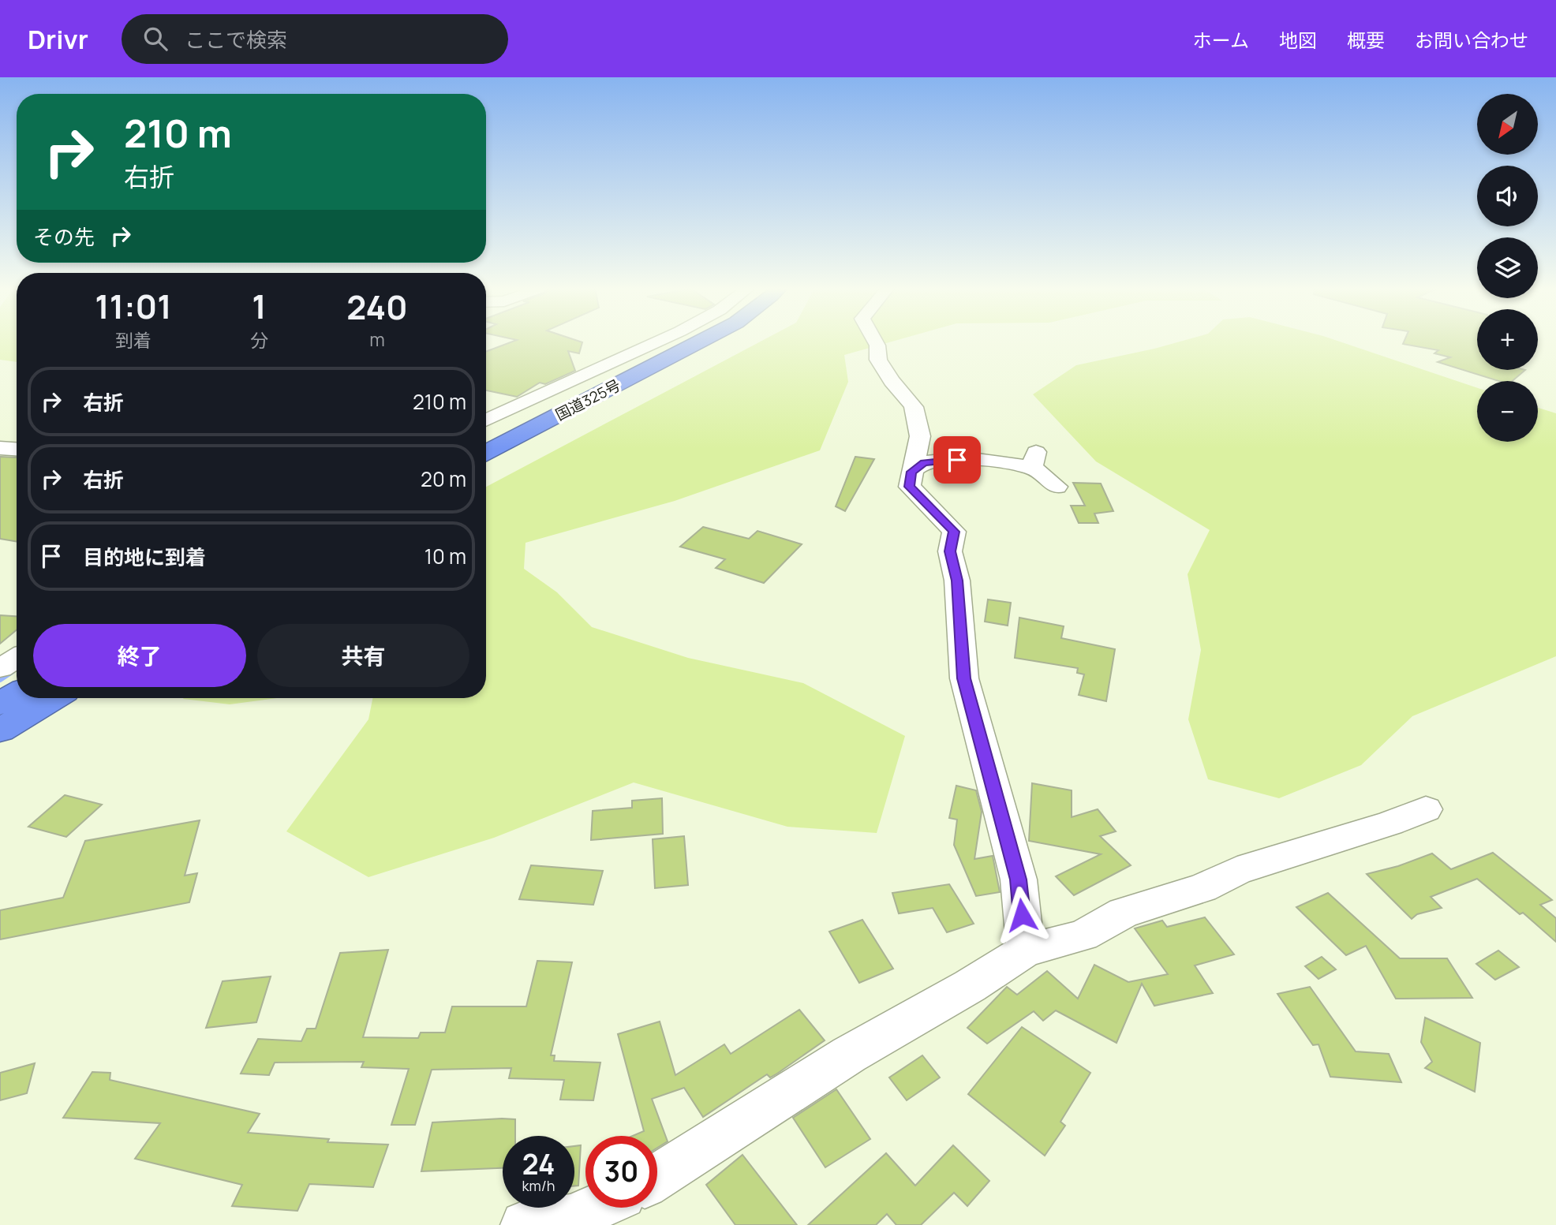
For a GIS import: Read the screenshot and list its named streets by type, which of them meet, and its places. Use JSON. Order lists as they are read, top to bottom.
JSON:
{
  "streets": {
    "highway": ["国道325号"]
  },
  "north": "bottom left",
  "page": {
    "header": "Drivr",
    "search": "ここで検索",
    "nav": [
      "ホーム",
      "地図",
      "概要",
      "お問い合わせ"
    ],
    "map_buttons": ["+", "−"],
    "turn": ["210 m", "右折"],
    "then": "その先",
    "eta": [
      "11:01",
      "到着",
      "1",
      "分",
      "240",
      "m"
    ],
    "list": [
      {
        "name": "右折",
        "value": "210 m"
      },
      {
        "name": "右折",
        "value": "20 m"
      },
      {
        "name": "目的地に到着",
        "value": "10 m"
      }
    ],
    "buttons": ["終了", "共有"],
    "speed": "24 km/h",
    "limit": "30"
  }
}
